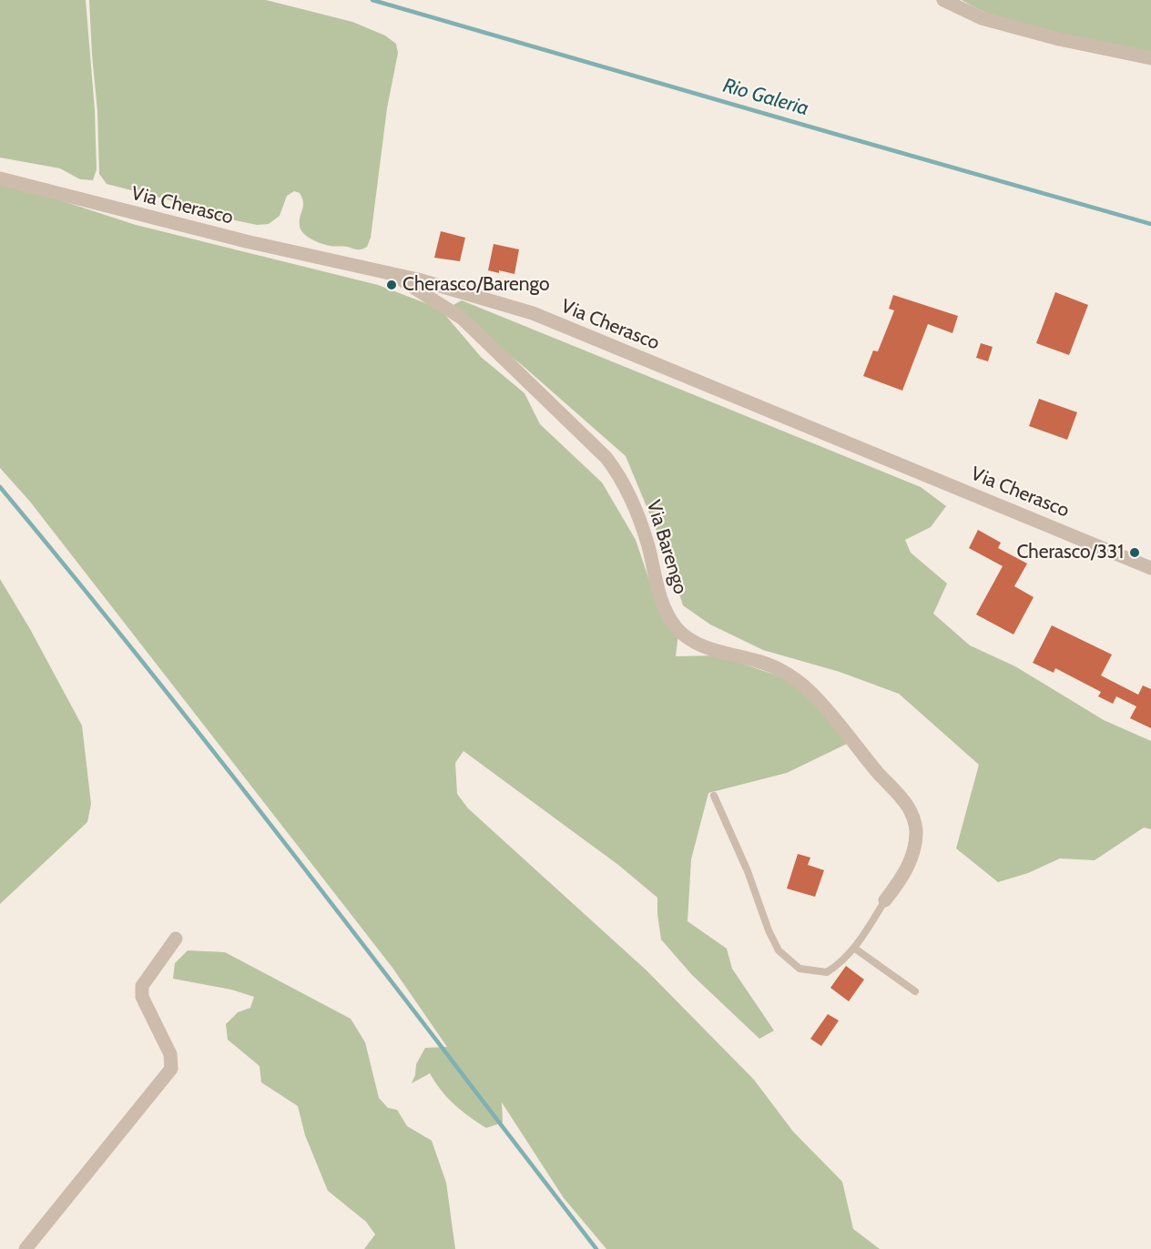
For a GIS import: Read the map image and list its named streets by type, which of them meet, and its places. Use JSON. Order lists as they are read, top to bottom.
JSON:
{
  "streets": {
    "street": ["Via Cherasco", "Via Barengo"]
  },
  "crossings": [
    ["Via Cherasco", "Via Barengo"]
  ],
  "water": ["Rio Galeria"],
  "places": ["Cherasco/Barengo", "Cherasco/331"]
}
